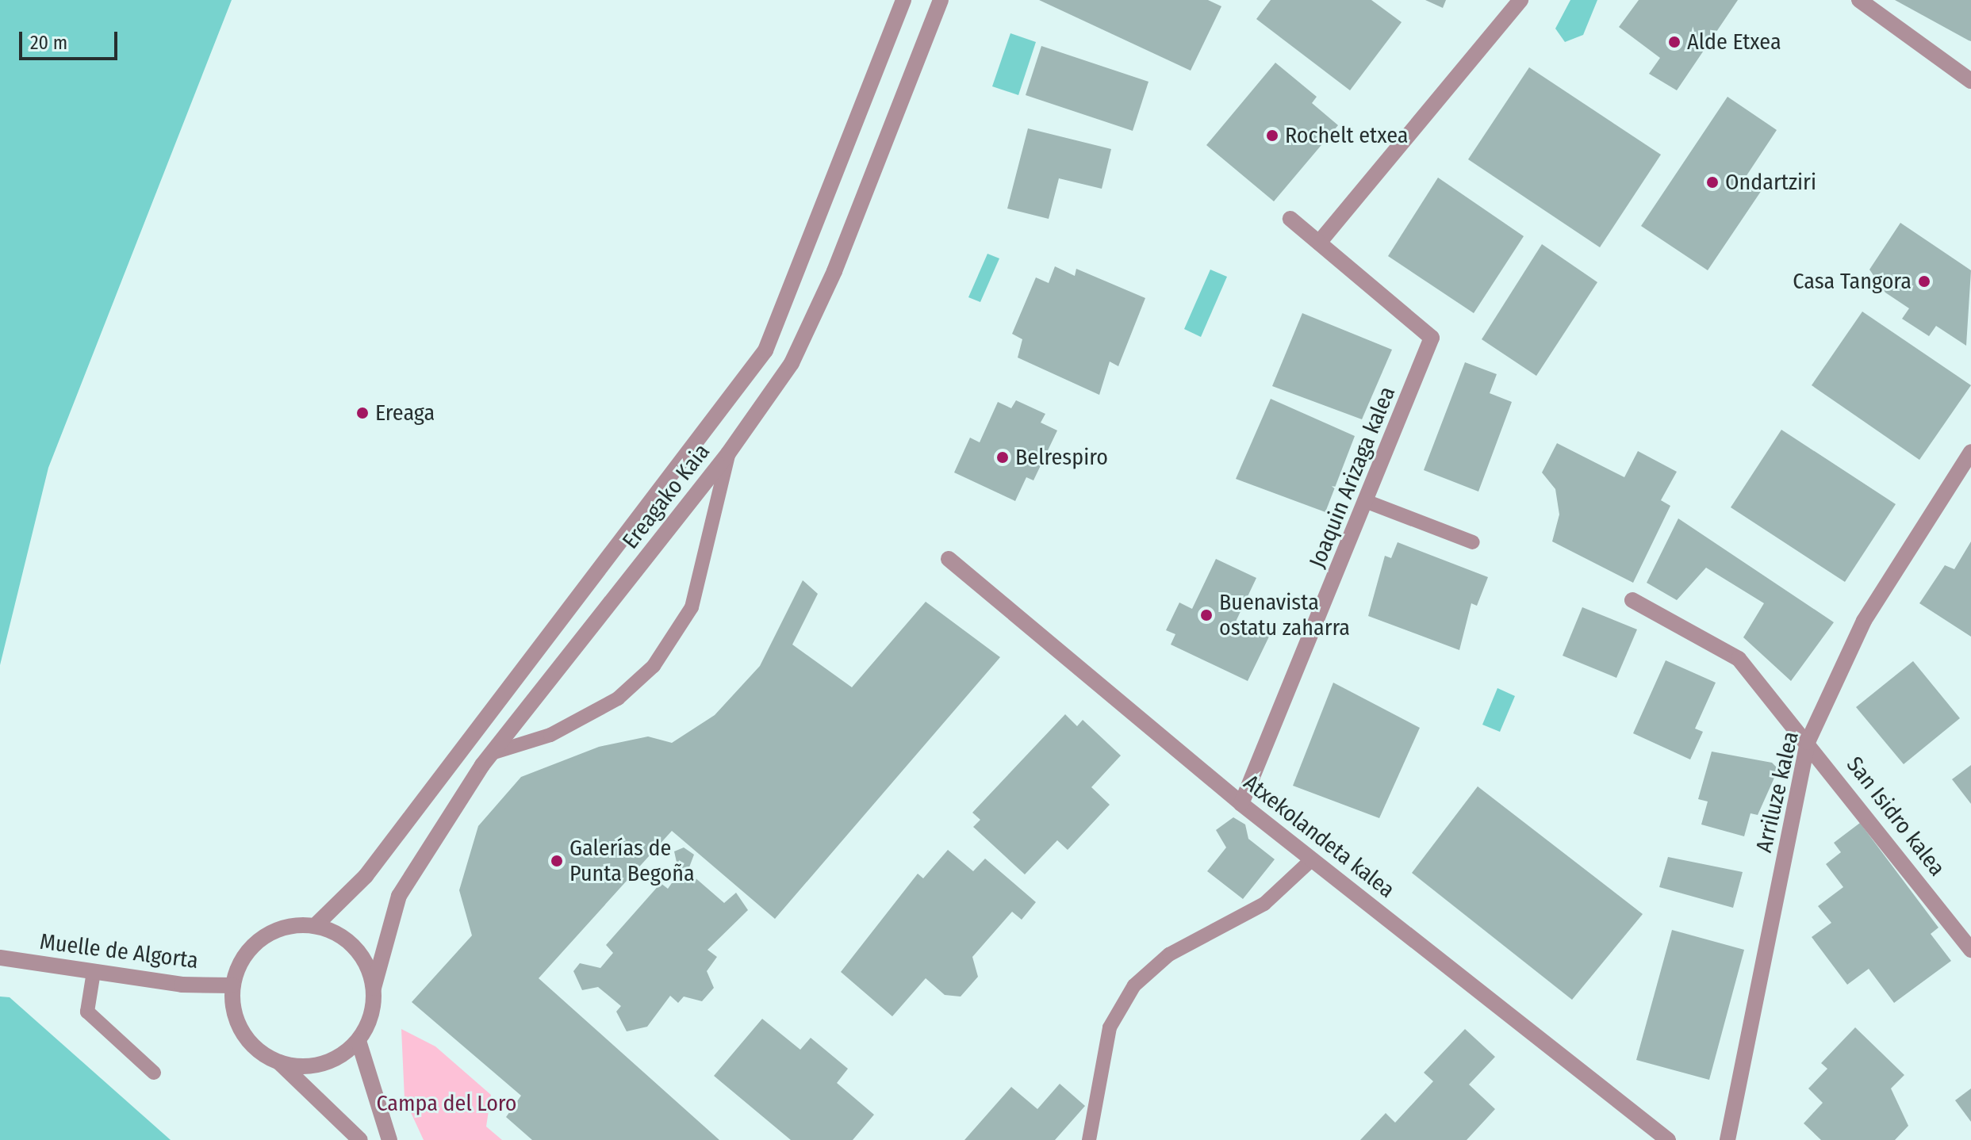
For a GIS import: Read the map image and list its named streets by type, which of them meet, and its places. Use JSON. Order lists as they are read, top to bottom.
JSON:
{
  "streets": {
    "street": [
      "Joaquin Arizaga kalea",
      "Ereagako Kaia",
      "Arriluze kalea",
      "San Isidro kalea",
      "Atxekolandeta kalea",
      "Muelle de Algorta"
    ]
  },
  "crossings": [
    ["Joaquin Arizaga kalea", "Atxekolandeta kalea"],
    ["Ereagako Kaia", "Muelle de Algorta"],
    ["Arriluze kalea", "San Isidro kalea"]
  ],
  "parks": ["Campa del Loro"],
  "places": [
    "Alde Etxea",
    "Rochelt etxea",
    "Ondartziri",
    "Casa Tangora",
    "Ereaga",
    "Belrespiro",
    "Buenavista ostatu zaharra",
    "Galerías de Punta Begoña"
  ],
  "scale_bar": "20 m"
}
